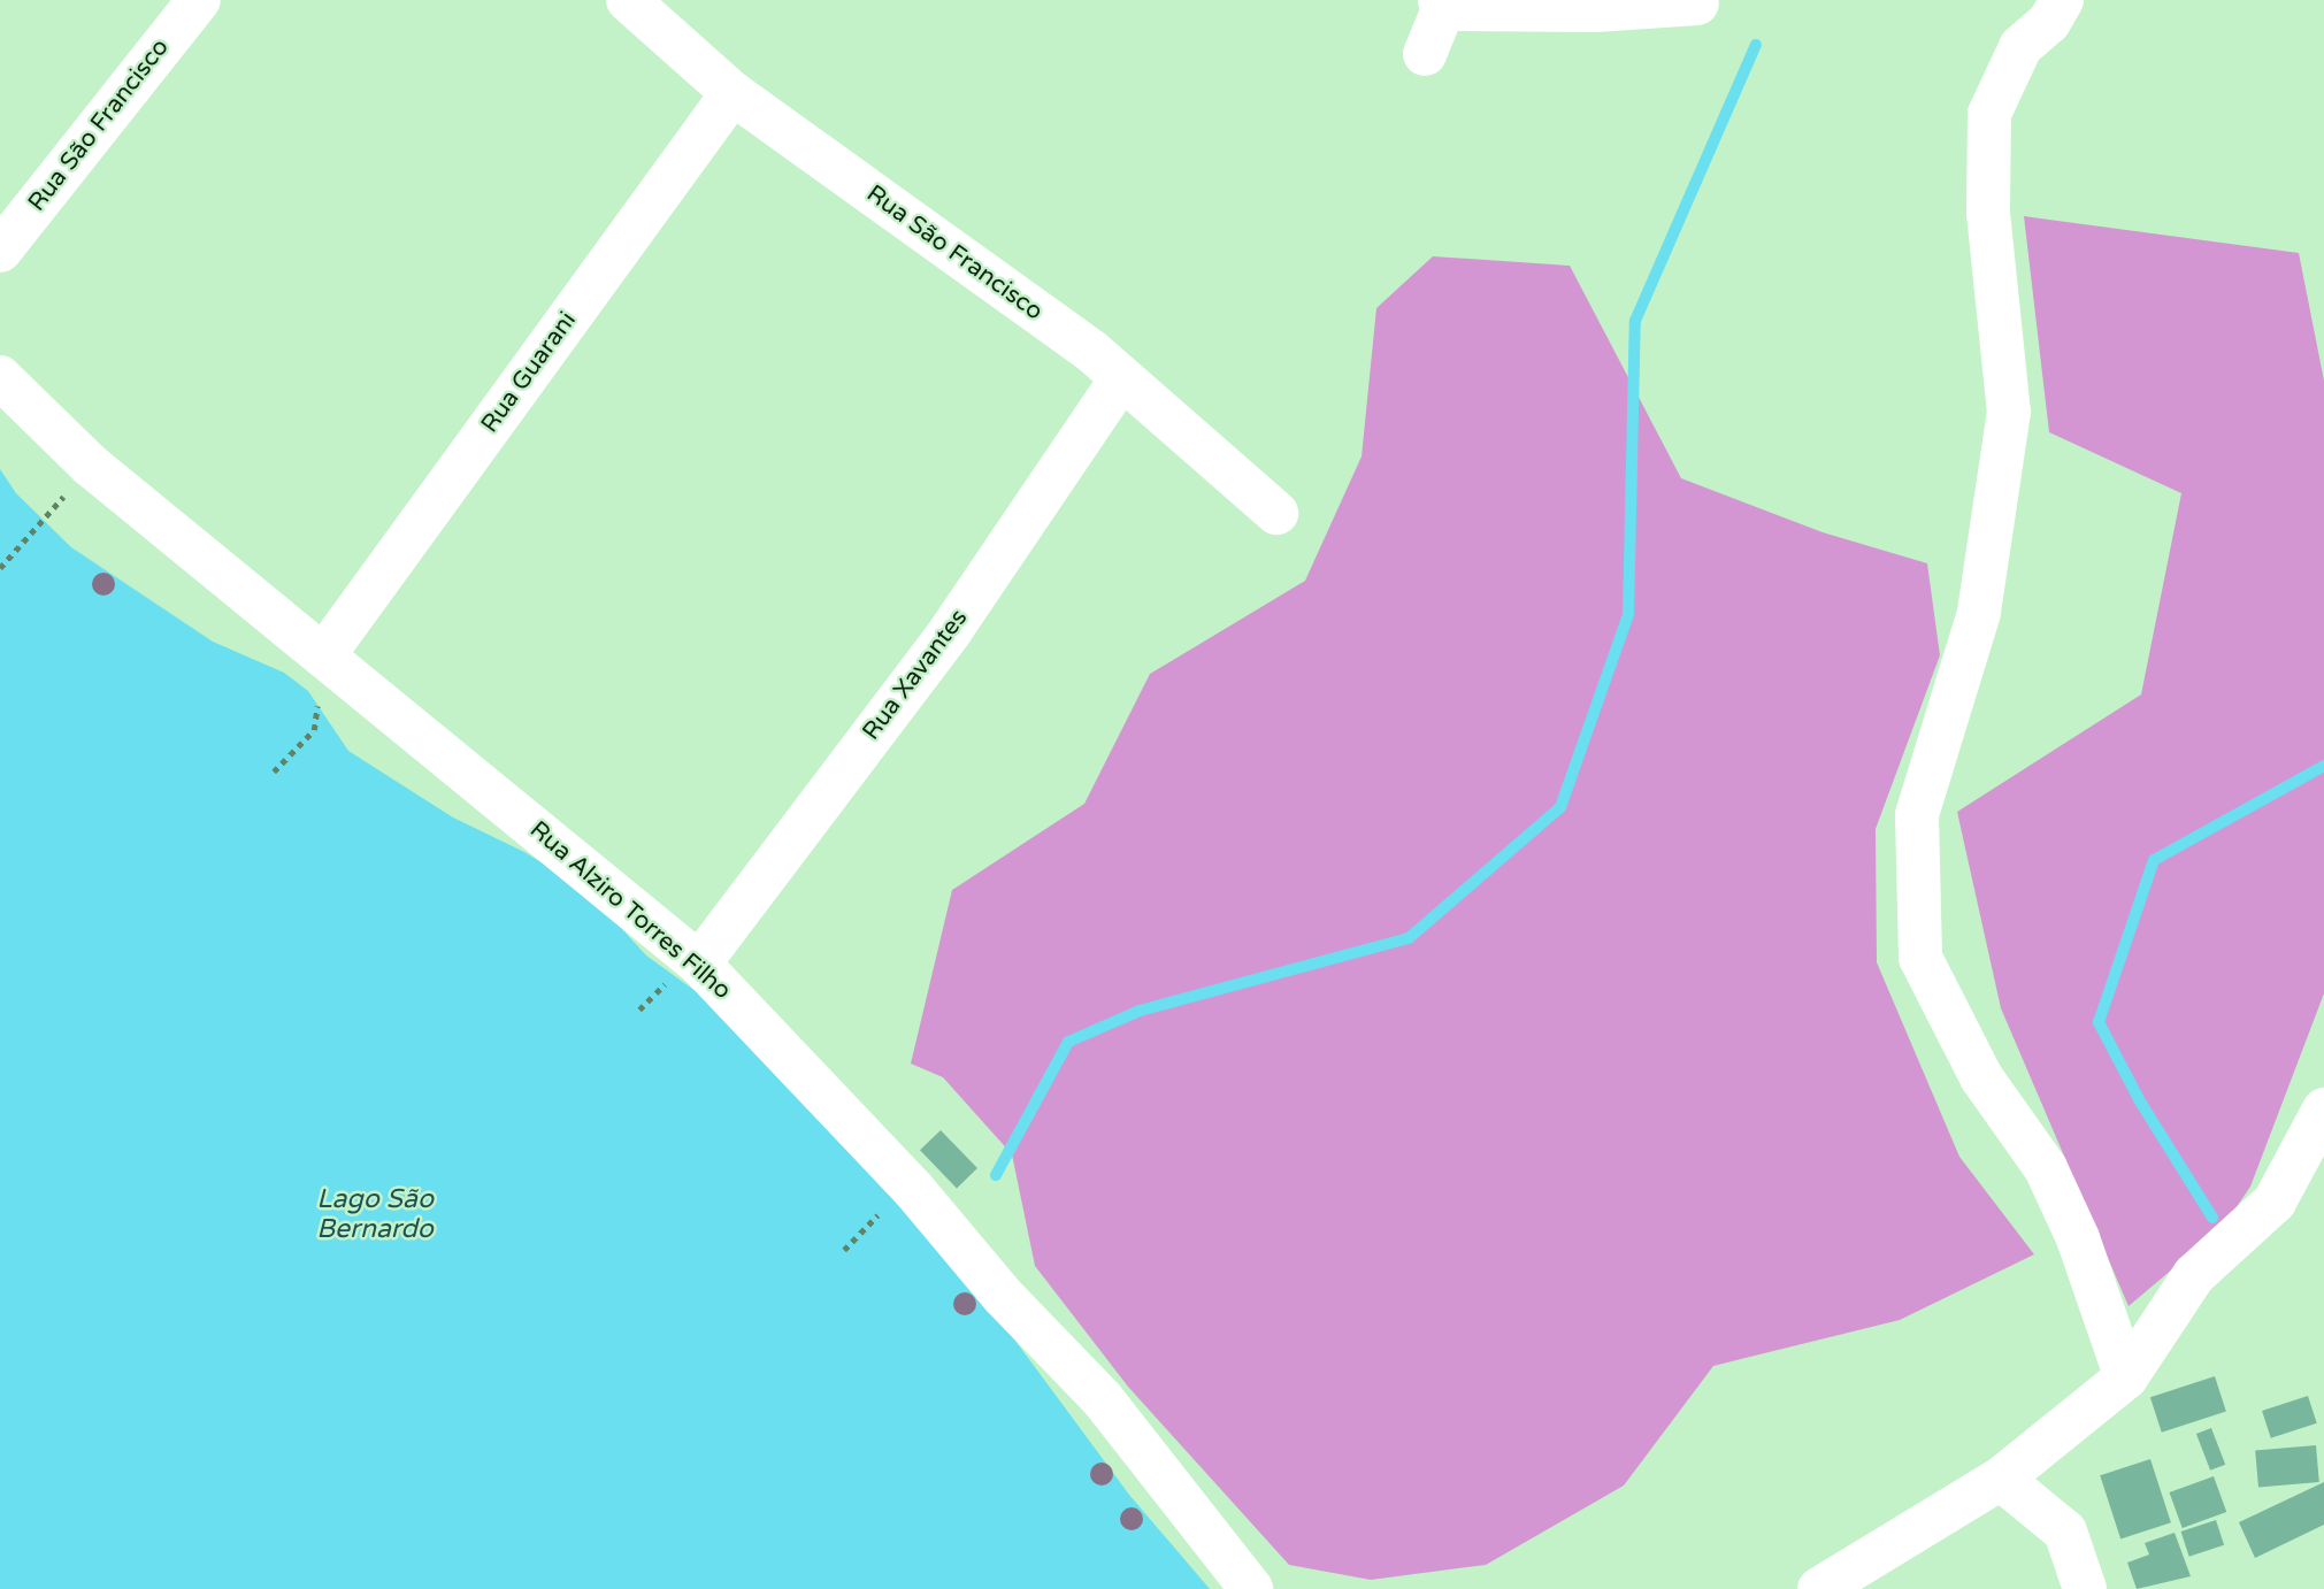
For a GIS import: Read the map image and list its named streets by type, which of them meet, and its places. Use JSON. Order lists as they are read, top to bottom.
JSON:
{
  "streets": {
    "street": [
      "Rua São Francisco",
      "Rua Guarani",
      "Rua Xavantes",
      "Rua Alziro Torres Filho"
    ]
  },
  "crossings": [
    ["Rua São Francisco", "Rua Guarani"],
    ["Rua São Francisco", "Rua Xavantes"],
    ["Rua Guarani", "Rua Alziro Torres Filho"],
    ["Rua Xavantes", "Rua Alziro Torres Filho"]
  ],
  "water": ["Lago São Bernardo"]
}
